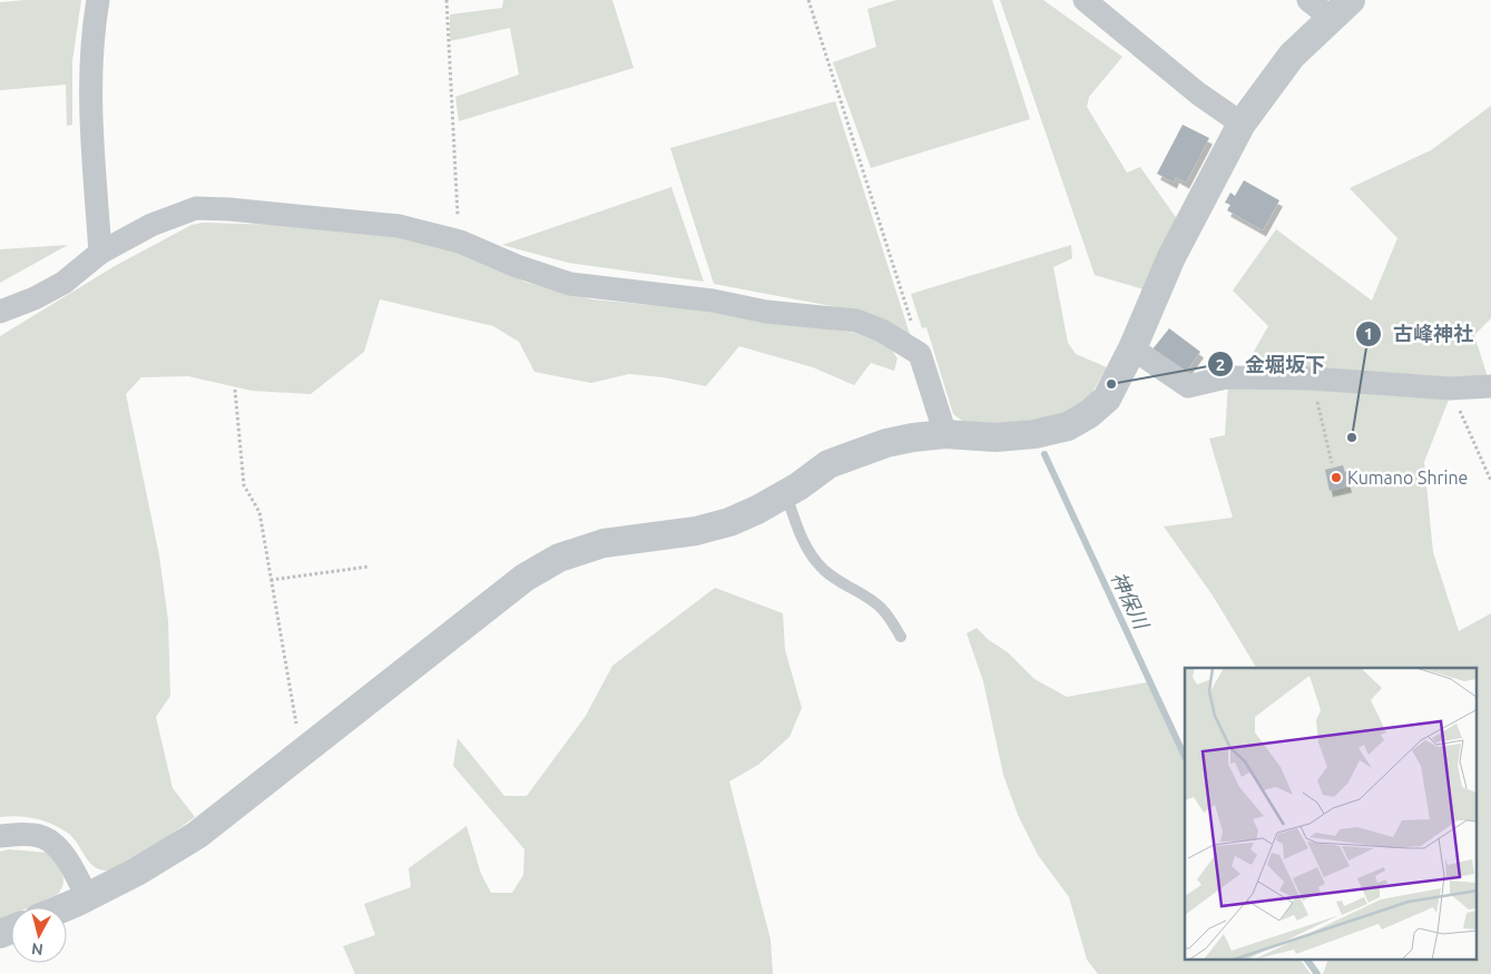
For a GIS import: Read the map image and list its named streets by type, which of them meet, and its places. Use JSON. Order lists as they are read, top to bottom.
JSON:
{
  "water": ["神保川"],
  "places": ["金堀坂下", "古峰神社", "Kumano Shrine"],
  "north": "bottom"
}
